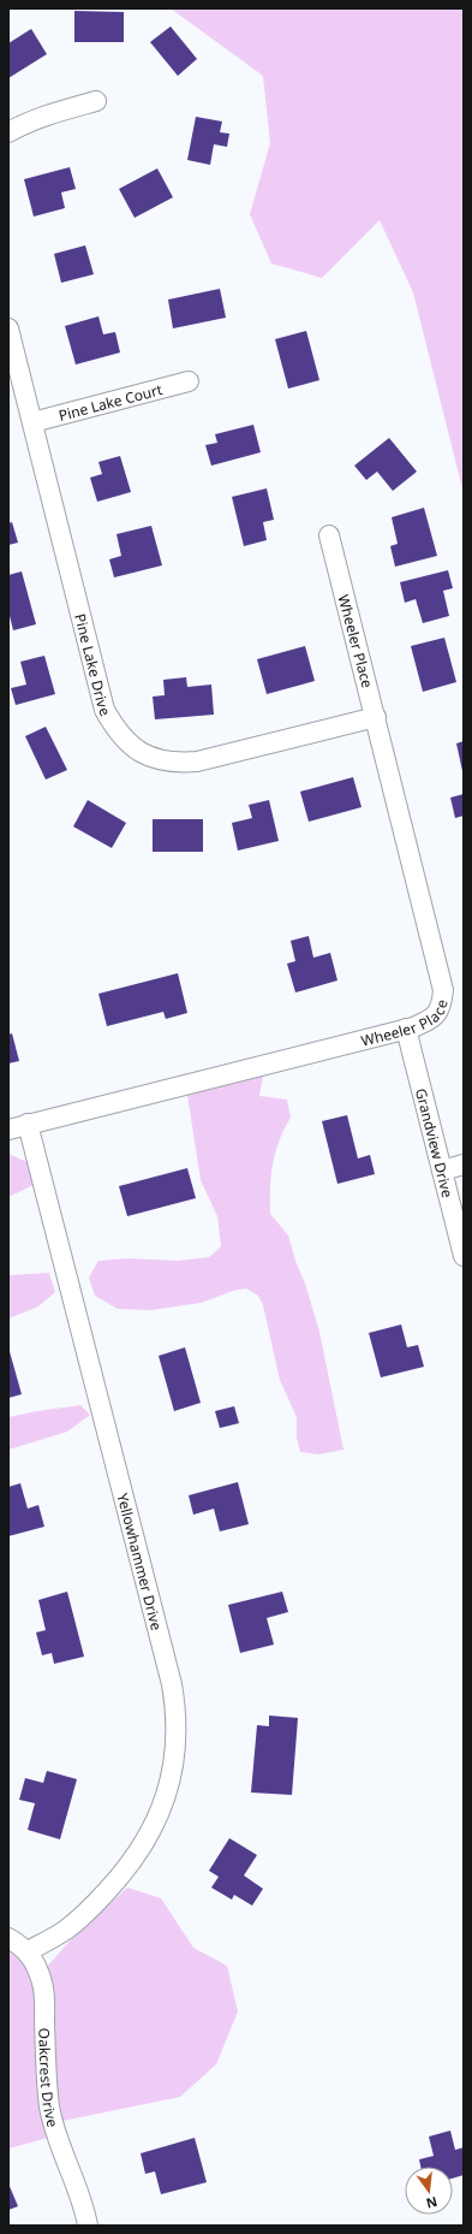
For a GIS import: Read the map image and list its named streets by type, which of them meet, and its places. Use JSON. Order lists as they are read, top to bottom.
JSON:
{
  "streets": {
    "street": [
      "Pine Lake Court",
      "Wheeler Place",
      "Pine Lake Drive",
      "Grandview Drive",
      "Yellowhammer Drive",
      "Oakcrest Drive"
    ]
  },
  "crossings": [
    ["Pine Lake Court", "Pine Lake Drive"],
    ["Wheeler Place", "Pine Lake Drive"],
    ["Wheeler Place", "Grandview Drive"],
    ["Wheeler Place", "Yellowhammer Drive"],
    ["Yellowhammer Drive", "Oakcrest Drive"]
  ],
  "north": "bottom"
}
